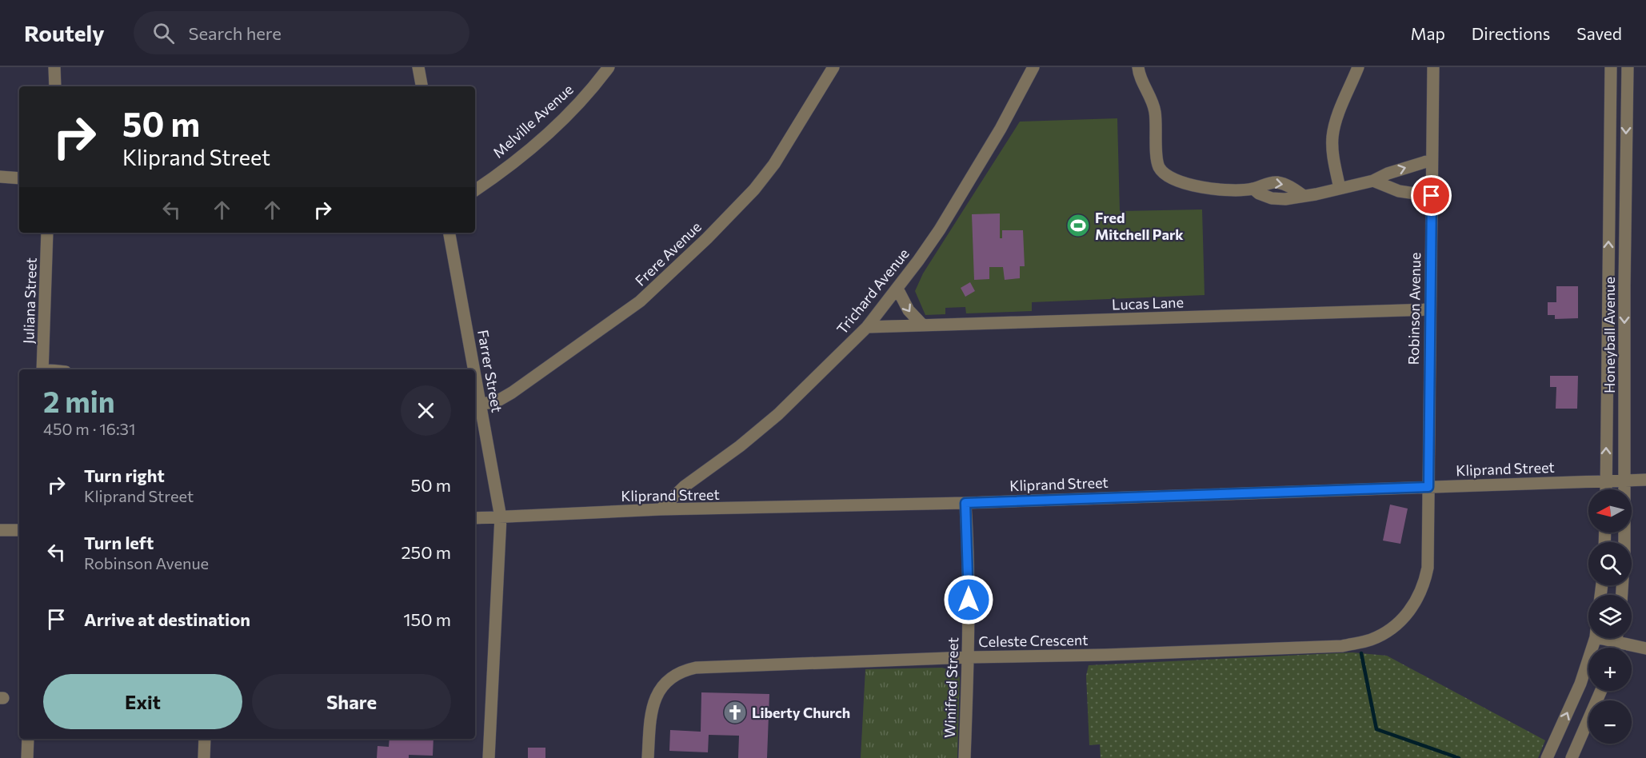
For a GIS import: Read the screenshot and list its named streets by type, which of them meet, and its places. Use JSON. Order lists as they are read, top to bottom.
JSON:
{
  "streets": {
    "street": [
      "Melville Avenue",
      "Frere Avenue",
      "Trichard Avenue",
      "Juliana Street",
      "Lucas Lane",
      "Robinson Avenue",
      "Honeyball Avenue",
      "Farrer Street",
      "Kliprand Street",
      "Celeste Crescent",
      "Winifred Street"
    ]
  },
  "crossings": [
    ["Frere Avenue", "Farrer Street"],
    ["Trichard Avenue", "Lucas Lane"],
    ["Trichard Avenue", "Kliprand Street"],
    ["Lucas Lane", "Robinson Avenue"],
    ["Robinson Avenue", "Kliprand Street"],
    ["Robinson Avenue", "Celeste Crescent"],
    ["Honeyball Avenue", "Kliprand Street"],
    ["Farrer Street", "Kliprand Street"],
    ["Kliprand Street", "Winifred Street"],
    ["Celeste Crescent", "Winifred Street"]
  ],
  "places": {
    "sports": ["Fred Mitchell Park"],
    "church": ["Liberty Church"]
  },
  "north": "left",
  "page": {
    "header": "Routely",
    "search": "Search here",
    "nav": ["Map", "Directions", "Saved"],
    "turn": ["50 m", "Kliprand Street"],
    "heading": ["2 min", "450 m · 16:31"],
    "list": [
      {
        "name": "Turn right",
        "note": "Kliprand Street",
        "value": "50 m"
      },
      {
        "name": "Turn left",
        "note": "Robinson Avenue",
        "value": "250 m"
      },
      {
        "name": "Arrive at destination",
        "value": "150 m"
      }
    ],
    "map_buttons": ["+", "−"],
    "buttons": ["Exit", "Share"]
  }
}
